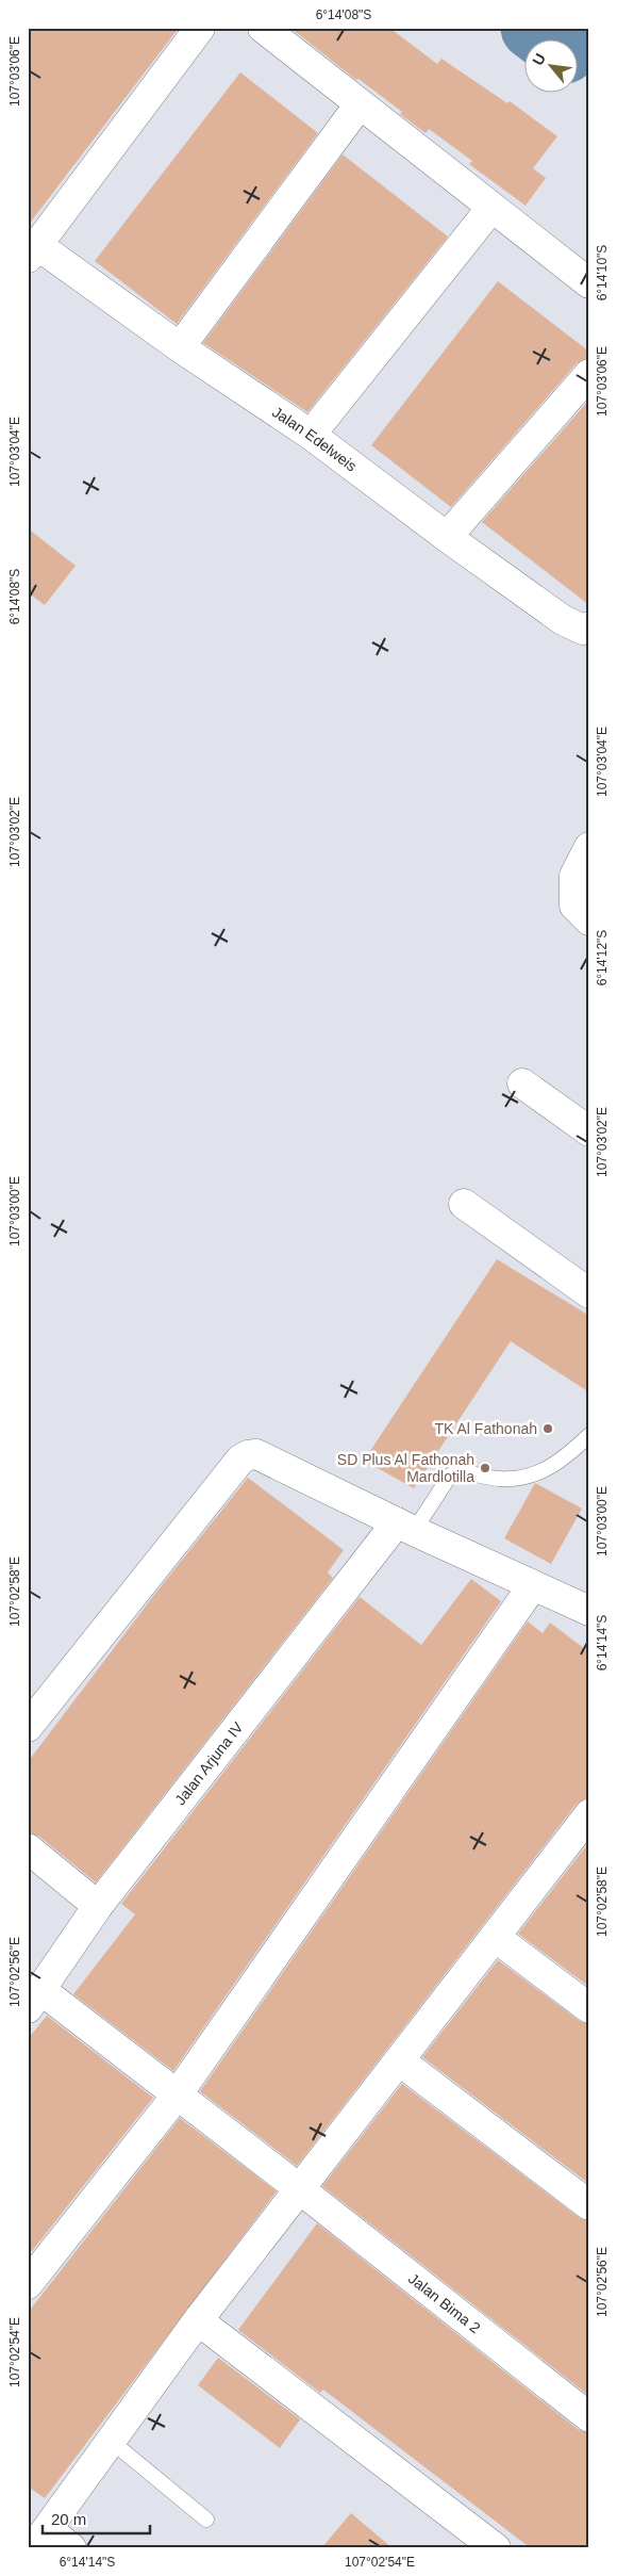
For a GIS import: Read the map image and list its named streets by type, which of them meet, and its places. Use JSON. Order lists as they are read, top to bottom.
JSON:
{
  "streets": {
    "street": ["Jalan Edelweis", "Jalan Arjuna IV", "Jalan Bima 2"]
  },
  "crossings": [
    ["Jalan Arjuna IV", "Jalan Bima 2"]
  ],
  "places": ["TK Al Fathonah", "SD Plus Al Fathonah Mardlotilla"],
  "scale_bar": "20 m",
  "north": "top left",
  "coordinates": [
    "6°14'08\"S",
    "107°03'06\"E",
    "6°14'10\"S",
    "107°03'04\"E",
    "107°03'02\"E",
    "6°14'12\"S",
    "107°03'00\"E",
    "107°02'58\"E",
    "6°14'14\"S",
    "107°02'56\"E",
    "107°02'54\"E"
  ]
}
